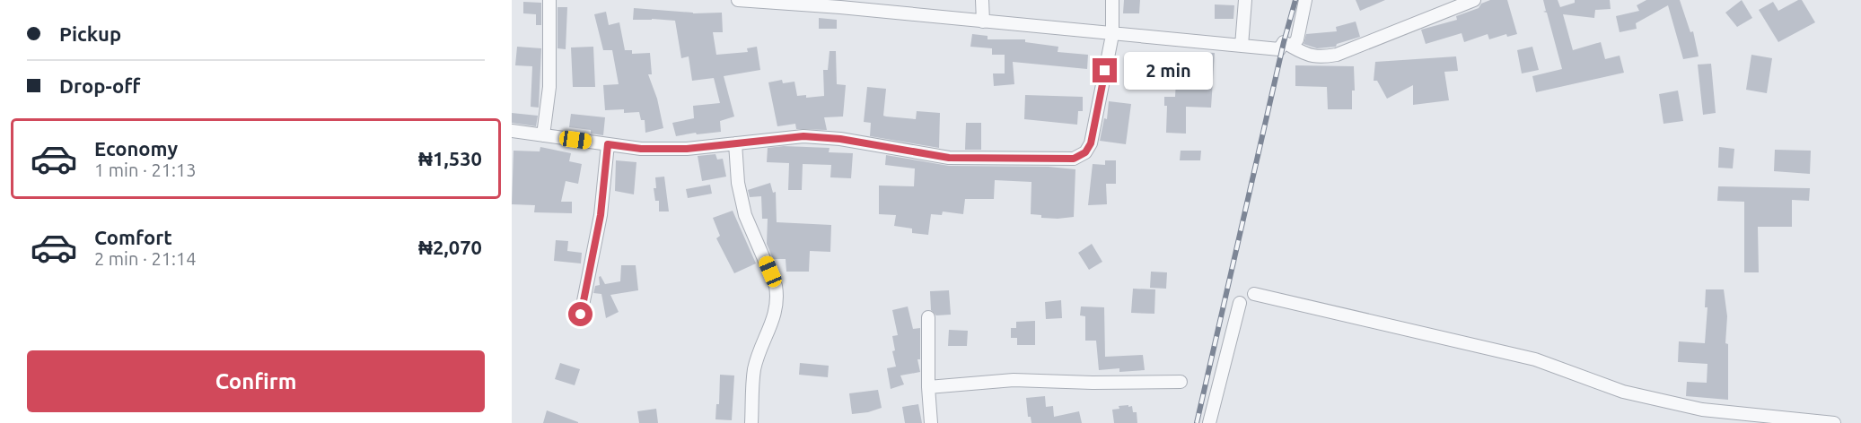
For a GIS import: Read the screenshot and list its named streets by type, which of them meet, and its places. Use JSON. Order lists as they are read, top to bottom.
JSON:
{
  "page": {
    "banner": ["Pickup", "Drop-off"],
    "bubble": "2 min",
    "list": [
      {
        "name": "Economy",
        "note": "1 min · 21:13",
        "value": "₦1,530"
      },
      {
        "name": "Comfort",
        "note": "2 min · 21:14",
        "value": "₦2,070"
      }
    ],
    "buttons": "Confirm"
  }
}
